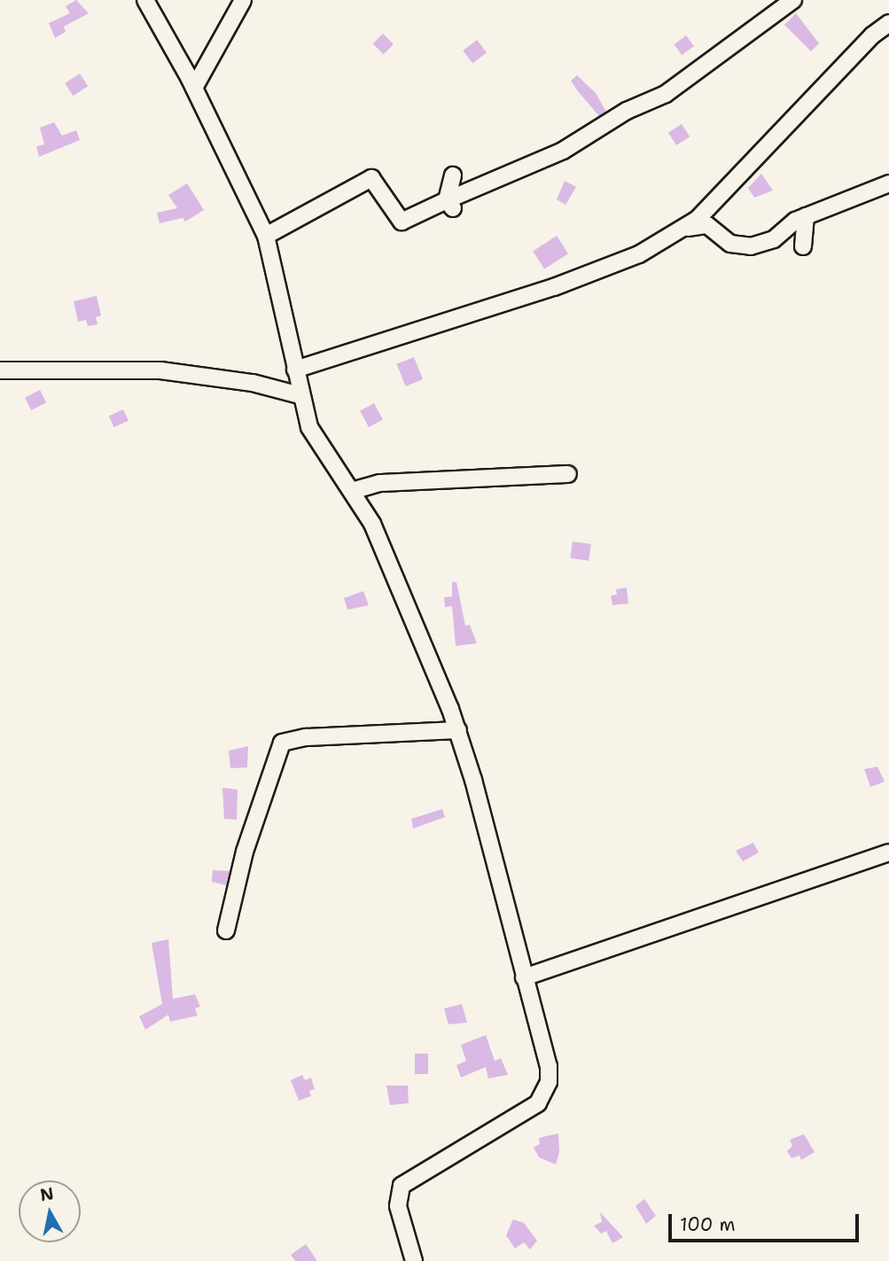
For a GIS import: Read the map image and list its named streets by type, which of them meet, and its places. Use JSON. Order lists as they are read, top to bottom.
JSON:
{
  "scale_bar": "100 m",
  "north": "top"
}
